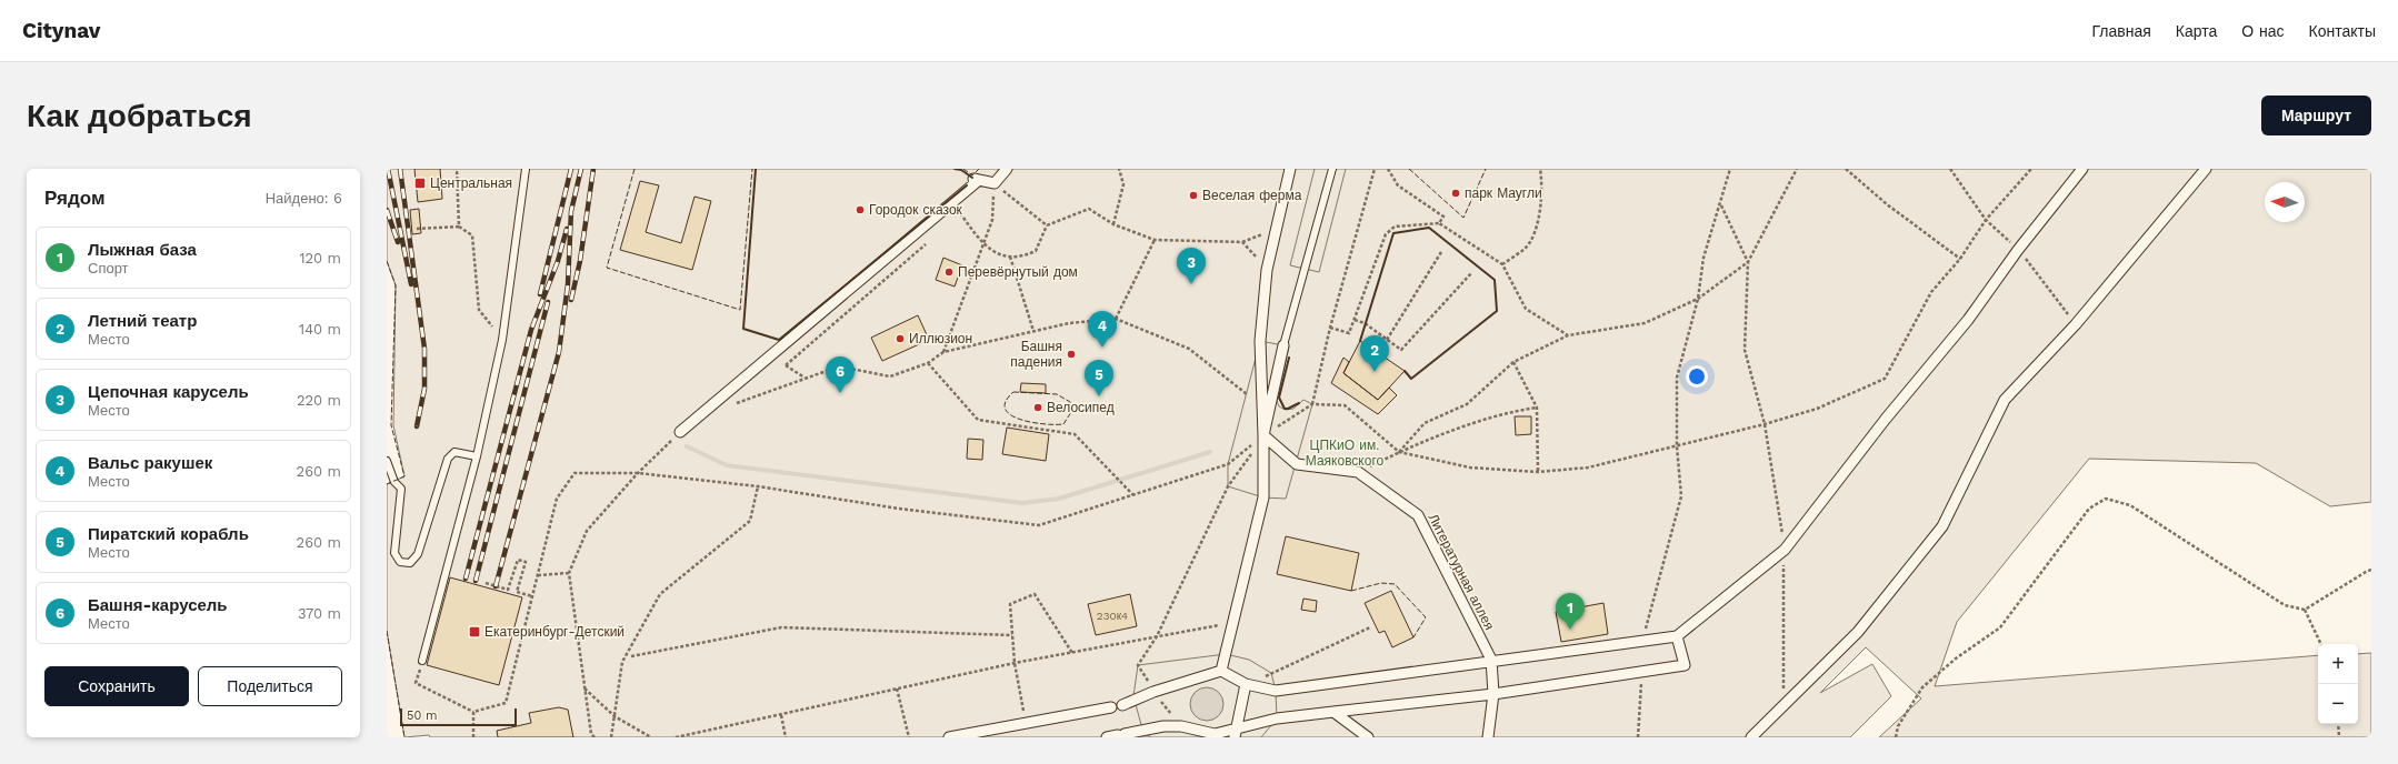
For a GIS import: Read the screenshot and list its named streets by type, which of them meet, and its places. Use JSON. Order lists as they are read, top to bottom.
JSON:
{
  "streets": {
    "street": ["Литературная аллея"]
  },
  "parks": ["ЦПКиО им. Маяковского"],
  "places": {
    "transit": ["Центральная", "Екатеринбург-Детский"],
    "other": [
      "парк Маугли",
      "Веселая ферма",
      "Городок сказок",
      "Перевёрнутый дом",
      "Иллюзион",
      "Башня падения",
      "Велосипед"
    ]
  },
  "house_numbers": ["230к4"],
  "scale_bar": "50 m",
  "north": "left",
  "page": {
    "header": "Citynav",
    "nav": [
      "Главная",
      "Карта",
      "О нас",
      "Контакты"
    ],
    "buttons": [
      "Маршрут",
      ["Сохранить", "Поделиться"]
    ],
    "title": "Как добраться",
    "heading": ["Рядом", "Найдено: 6"],
    "list": [
      {
        "mark": "1",
        "name": "Лыжная база",
        "note": "Спорт",
        "value": "120 m"
      },
      {
        "mark": "2",
        "name": "Летний театр",
        "note": "Место",
        "value": "140 m"
      },
      {
        "mark": "3",
        "name": "Цепочная карусель",
        "note": "Место",
        "value": "220 m"
      },
      {
        "mark": "4",
        "name": "Вальс ракушек",
        "note": "Место",
        "value": "260 m"
      },
      {
        "mark": "5",
        "name": "Пиратский корабль",
        "note": "Место",
        "value": "260 m"
      },
      {
        "mark": "6",
        "name": "Башня-карусель",
        "note": "Место",
        "value": "370 m"
      }
    ],
    "pins": [
      "3",
      "4",
      "2",
      "6",
      "5",
      "1"
    ],
    "map_buttons": ["+", "−"],
    "scale": "50 m"
  }
}
